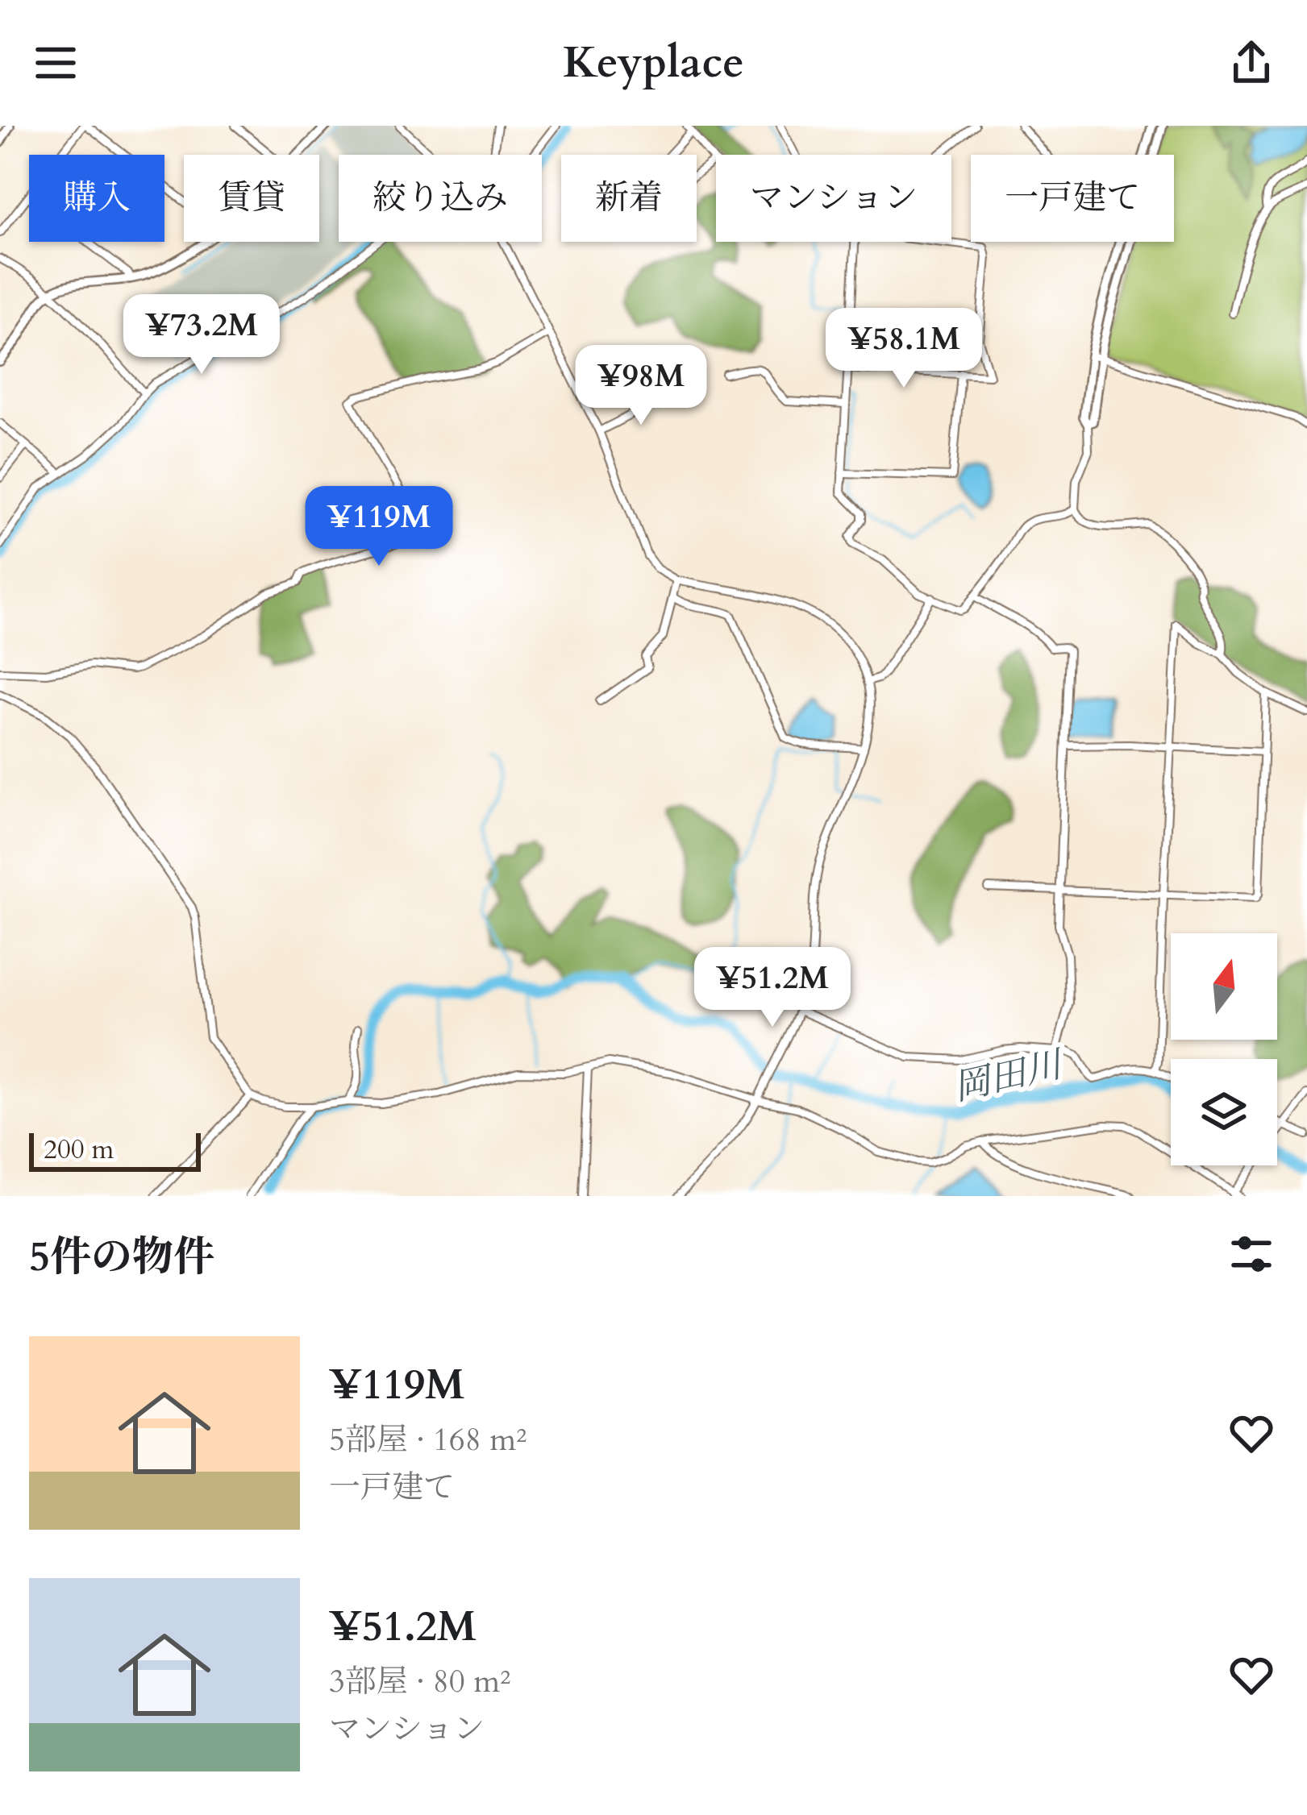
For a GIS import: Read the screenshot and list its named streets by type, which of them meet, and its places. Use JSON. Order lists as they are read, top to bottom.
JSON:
{
  "water": ["岡田川"],
  "scale_bar": "200 m",
  "north": "top",
  "page": {
    "header": "Keyplace",
    "chip": [
      "購入",
      "賃貸",
      "絞り込み",
      "新着",
      "マンション",
      "一戸建て"
    ],
    "price": [
      "¥73.2M",
      "¥58.1M",
      "¥98M",
      "¥119M",
      "¥51.2M"
    ],
    "scale": "200 m",
    "heading": "5件の物件",
    "list": [
      {
        "name": "¥119M",
        "note": "5部屋 · 168 m² · 一戸建て"
      },
      {
        "name": "¥51.2M",
        "note": "3部屋 · 80 m² · マンション"
      }
    ]
  }
}
